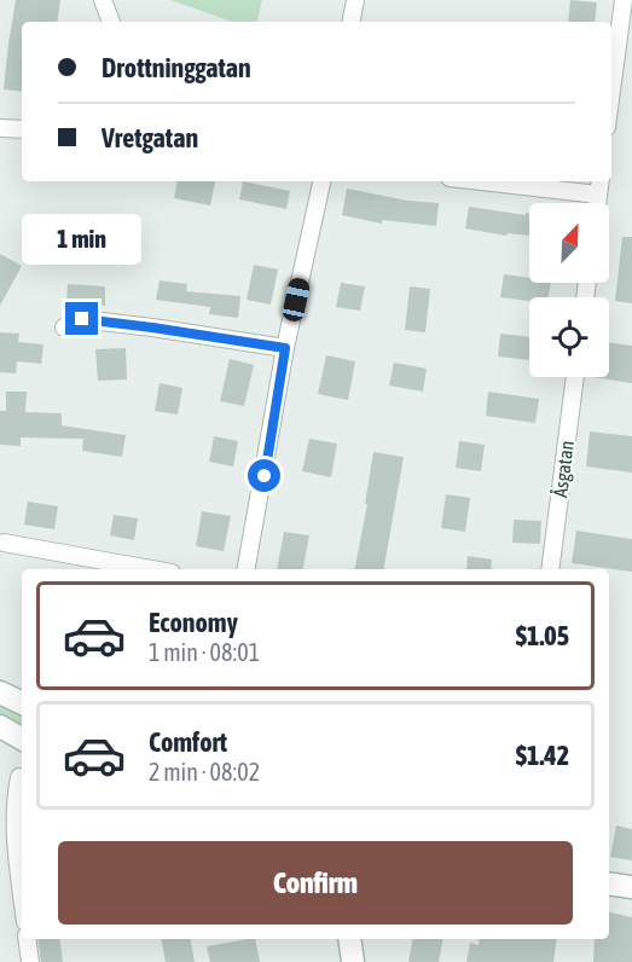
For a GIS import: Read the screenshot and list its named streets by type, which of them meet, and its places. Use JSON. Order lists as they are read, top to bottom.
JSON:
{
  "streets": {
    "street": ["Åsgatan"]
  },
  "north": "top right",
  "page": {
    "banner": ["Drottninggatan", "Vretgatan"],
    "bubble": "1 min",
    "list": [
      {
        "name": "Economy",
        "note": "1 min · 08:01",
        "value": "$1.05"
      },
      {
        "name": "Comfort",
        "note": "2 min · 08:02",
        "value": "$1.42"
      }
    ],
    "buttons": "Confirm"
  }
}
